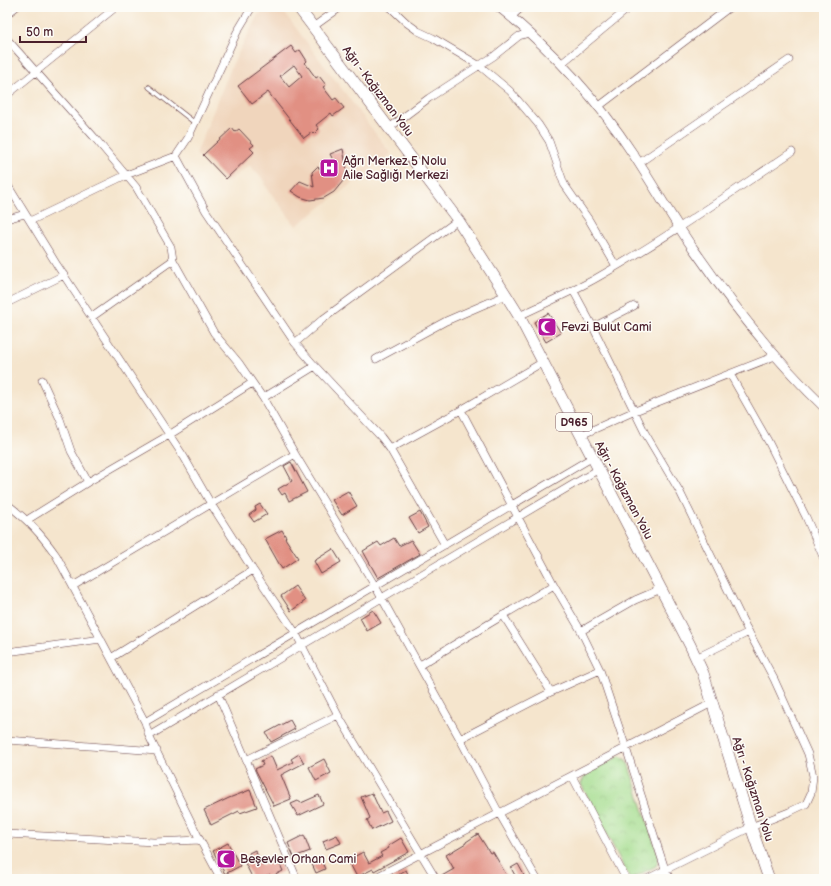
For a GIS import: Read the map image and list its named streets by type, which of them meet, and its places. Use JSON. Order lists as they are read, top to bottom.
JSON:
{
  "streets": {
    "main road": ["Ağrı - Kağızman Yolu", "D965"]
  },
  "places": {
    "hospital": ["Ağrı Merkez 5 Nolu Aile Sağlığı Merkezi"],
    "mosque": ["Fevzi Bulut Cami", "Beşevler Orhan Cami"]
  },
  "scale_bar": "50 m"
}
